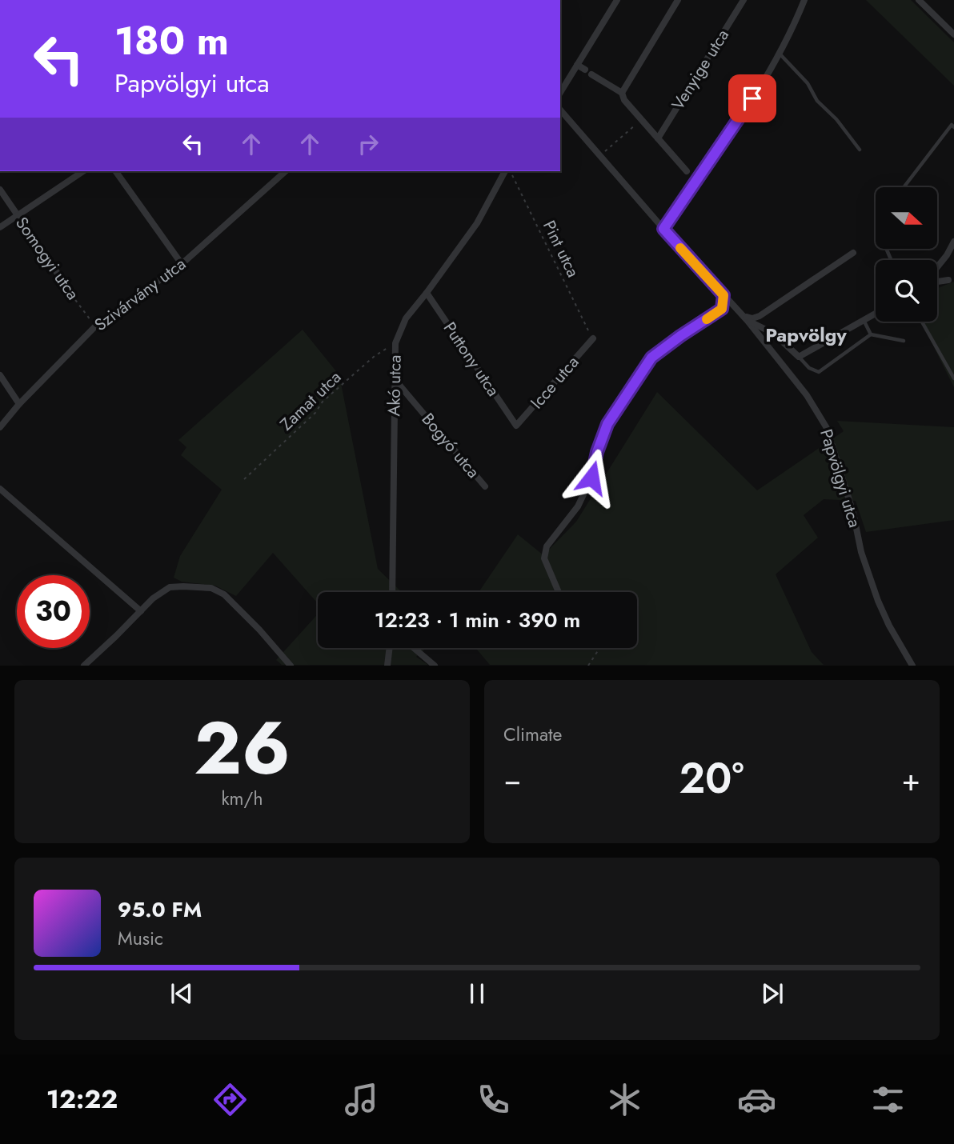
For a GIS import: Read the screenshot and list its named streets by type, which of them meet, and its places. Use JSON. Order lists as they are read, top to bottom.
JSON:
{
  "streets": {
    "street": [
      "Venyige utca",
      "Somogyi utca",
      "Szivárvány utca",
      "Puttony utca",
      "Icce utca",
      "Akó utca",
      "Bogyó utca",
      "Papvölgyi utca"
    ],
    "path": ["Pint utca", "Zamat utca"]
  },
  "crossings": [
    ["Pint utca", "Icce utca"],
    ["Somogyi utca", "Szivárvány utca"],
    ["Puttony utca", "Icce utca"],
    ["Puttony utca", "Akó utca"],
    ["Akó utca", "Zamat utca"],
    ["Akó utca", "Bogyó utca"]
  ],
  "districts": ["Papvölgy"],
  "north": "right",
  "page": {
    "turn": ["180 m", "Papvölgyi utca"],
    "limit": "30",
    "trip": "12:23 · 1 min · 390 m",
    "tile": [
      ["26", "km/h"],
      "Climate"
    ],
    "heat": ["−", "20°", "+"],
    "song": ["95.0 FM", "Music"],
    "tabs": "12:22"
  }
}
